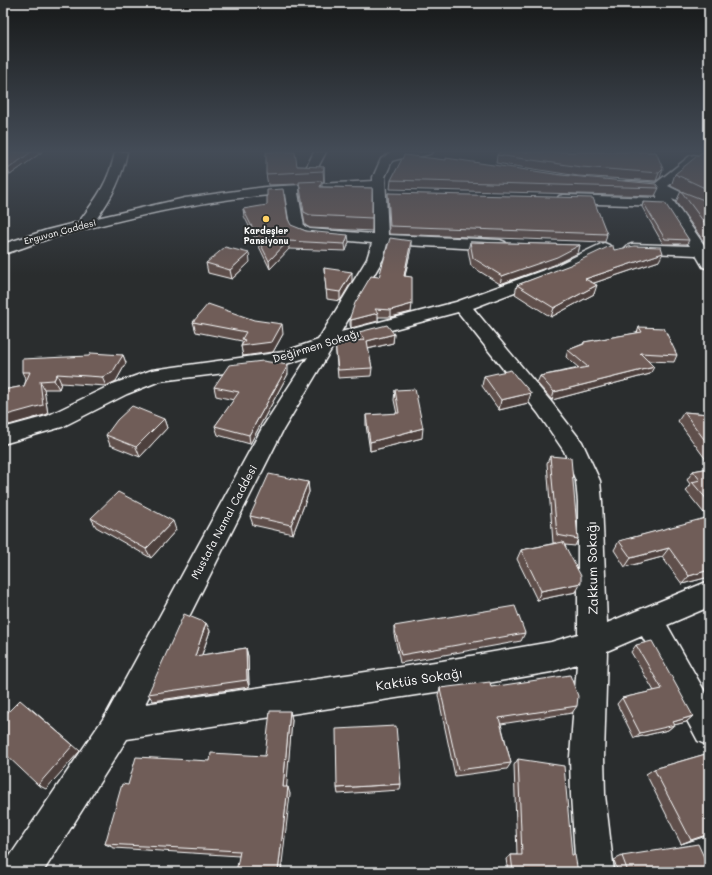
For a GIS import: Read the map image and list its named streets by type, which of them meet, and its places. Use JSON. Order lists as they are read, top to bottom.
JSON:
{
  "streets": {
    "street": [
      "Erguvan Caddesi",
      "Değirmen Sokağı",
      "Mustafa Namal Caddesi",
      "Zakkum Sokağı",
      "Kaktüs Sokağı"
    ]
  },
  "crossings": [
    ["Değirmen Sokağı", "Mustafa Namal Caddesi"],
    ["Değirmen Sokağı", "Zakkum Sokağı"],
    ["Mustafa Namal Caddesi", "Kaktüs Sokağı"],
    ["Zakkum Sokağı", "Kaktüs Sokağı"]
  ],
  "places": ["Kardeşler Pansiyonu"]
}
